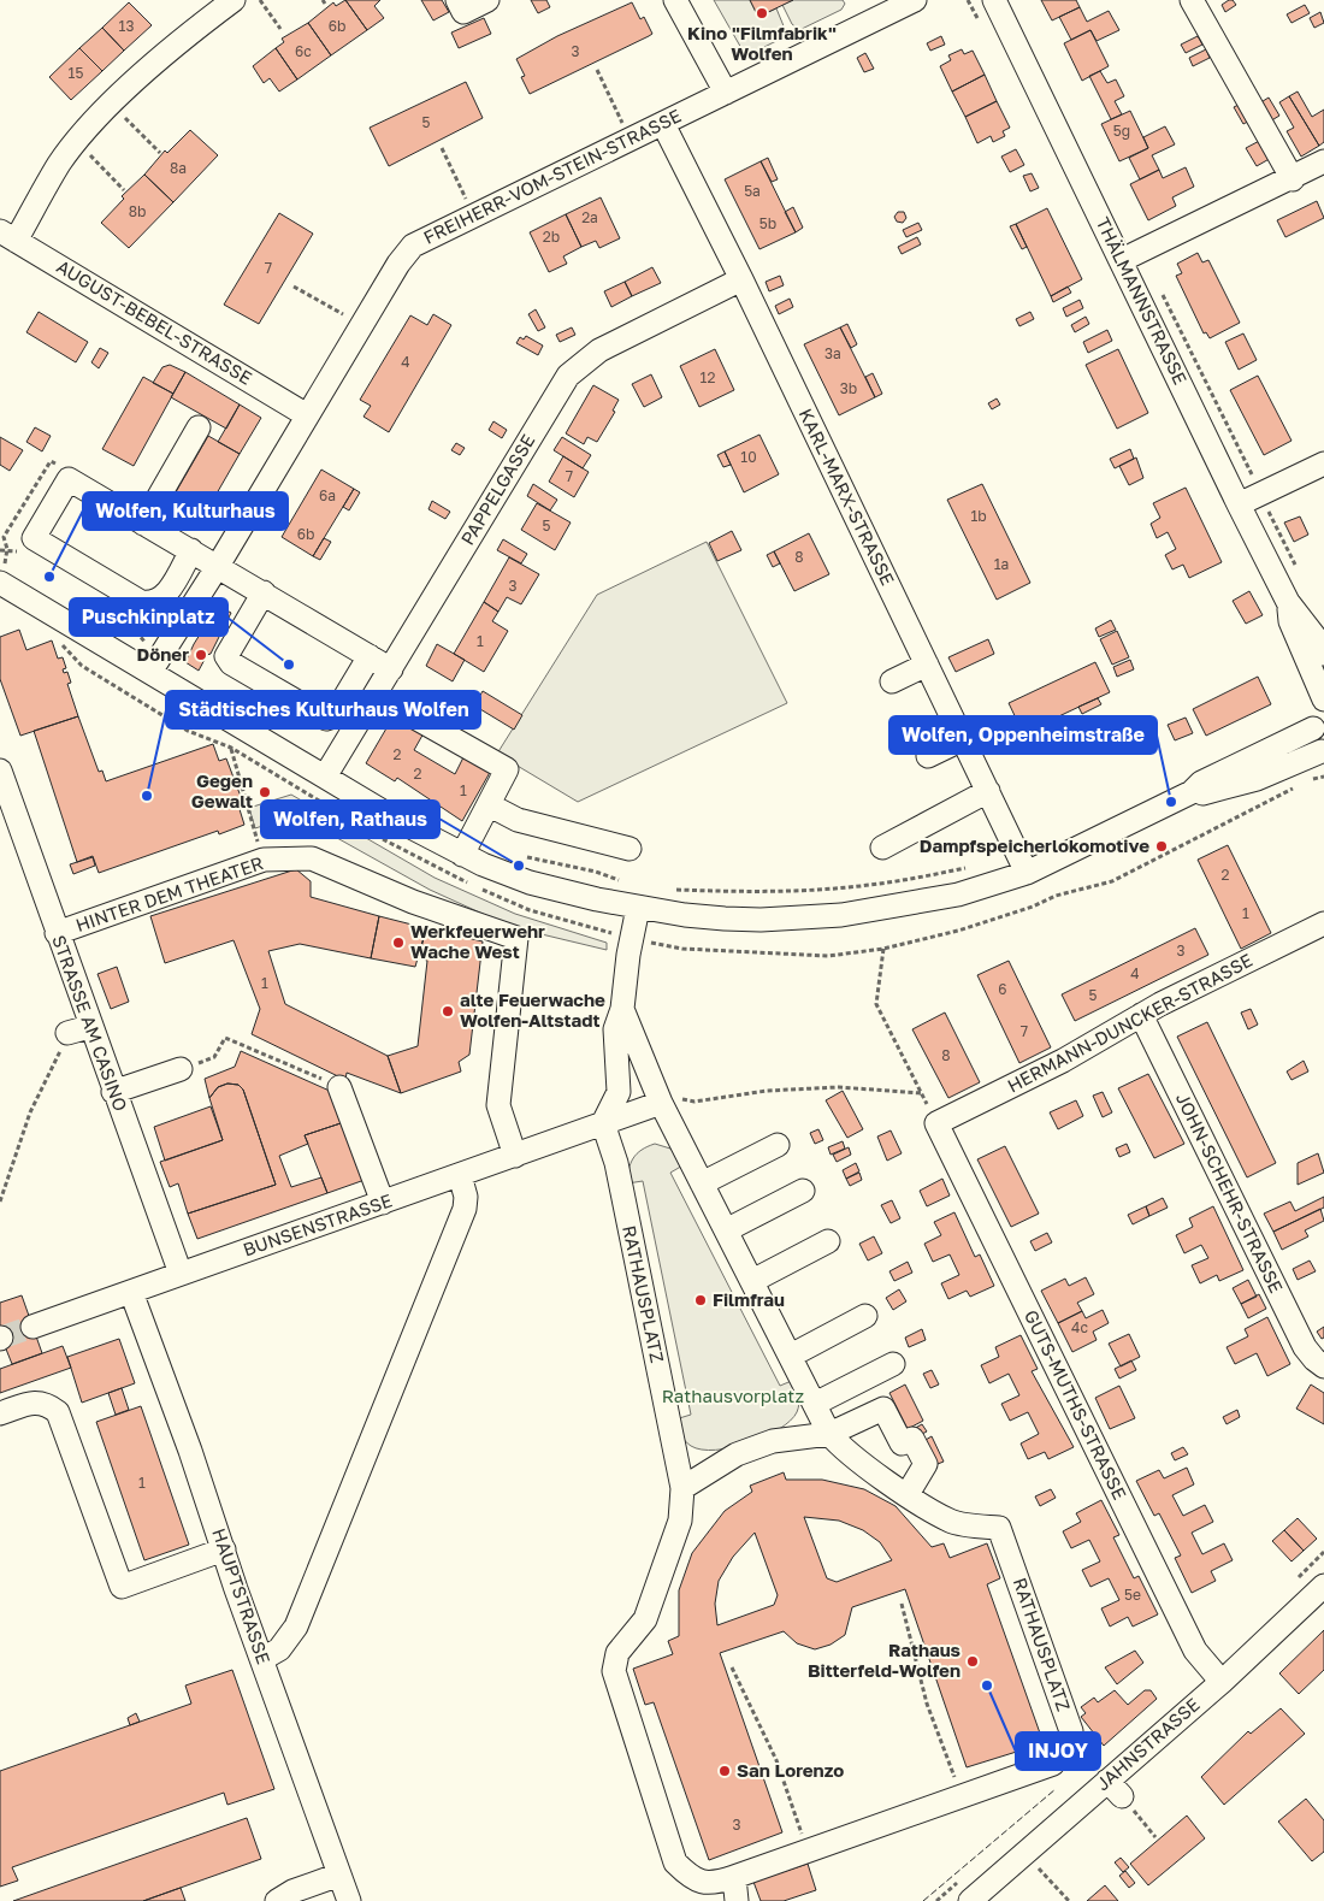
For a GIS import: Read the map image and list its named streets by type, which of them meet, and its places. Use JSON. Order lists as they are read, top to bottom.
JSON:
{
  "streets": {
    "street": [
      "FREIHERR-VOM-STEIN-STRASSE",
      "THÄLMANNSTRASSE",
      "AUGUST-BEBEL-STRASSE",
      "PAPPELGASSE",
      "KARL-MARX-STRASSE",
      "HINTER DEM THEATER",
      "STRASSE AM CASINO",
      "HERMANN-DUNCKER-STRASSE",
      "JOHN-SCHEHR-STRASSE",
      "BUNSENSTRASSE",
      "RATHAUSPLATZ",
      "GUTS-MUTHS-STRASSE",
      "HAUPTSTRASSE",
      "JAHNSTRASSE"
    ]
  },
  "crossings": [
    ["FREIHERR-VOM-STEIN-STRASSE", "AUGUST-BEBEL-STRASSE"],
    ["FREIHERR-VOM-STEIN-STRASSE", "KARL-MARX-STRASSE"],
    ["PAPPELGASSE", "KARL-MARX-STRASSE"],
    ["HINTER DEM THEATER", "STRASSE AM CASINO"],
    ["HINTER DEM THEATER", "BUNSENSTRASSE"],
    ["STRASSE AM CASINO", "BUNSENSTRASSE"],
    ["HERMANN-DUNCKER-STRASSE", "JOHN-SCHEHR-STRASSE"],
    ["HERMANN-DUNCKER-STRASSE", "GUTS-MUTHS-STRASSE"],
    ["BUNSENSTRASSE", "RATHAUSPLATZ"],
    ["BUNSENSTRASSE", "HAUPTSTRASSE"],
    ["GUTS-MUTHS-STRASSE", "JAHNSTRASSE"]
  ],
  "parks": ["Rathausvorplatz"],
  "places": [
    "Kino \"Filmfabrik\" Wolfen",
    "Wolfen, Kulturhaus",
    "Döner",
    "Puschkinplatz",
    "Gegen Gewalt",
    "Städtisches Kulturhaus Wolfen",
    "Wolfen, Oppenheimstraße",
    "Dampfspeicherlokomotive",
    "Wolfen, Rathaus",
    "Werkfeuerwehr Wache West",
    "alte Feuerwache Wolfen-Altstadt",
    "Filmfrau",
    "Rathaus Bitterfeld-Wolfen",
    "INJOY",
    "San Lorenzo"
  ],
  "house_numbers": [
    "13",
    "6b",
    "6c",
    "3",
    "15",
    "5",
    "5g",
    "8a",
    "5a",
    "8b",
    "2a",
    "5b",
    "2b",
    "7",
    "3a",
    "4",
    "12",
    "3b",
    "10",
    "7",
    "6a",
    "1b",
    "5",
    "6b",
    "8",
    "1a",
    "3",
    "1",
    "2",
    "2",
    "1",
    "2",
    "1",
    "3",
    "4",
    "1",
    "6",
    "5",
    "7",
    "8",
    "4c",
    "1",
    "5e",
    "3"
  ]
}
